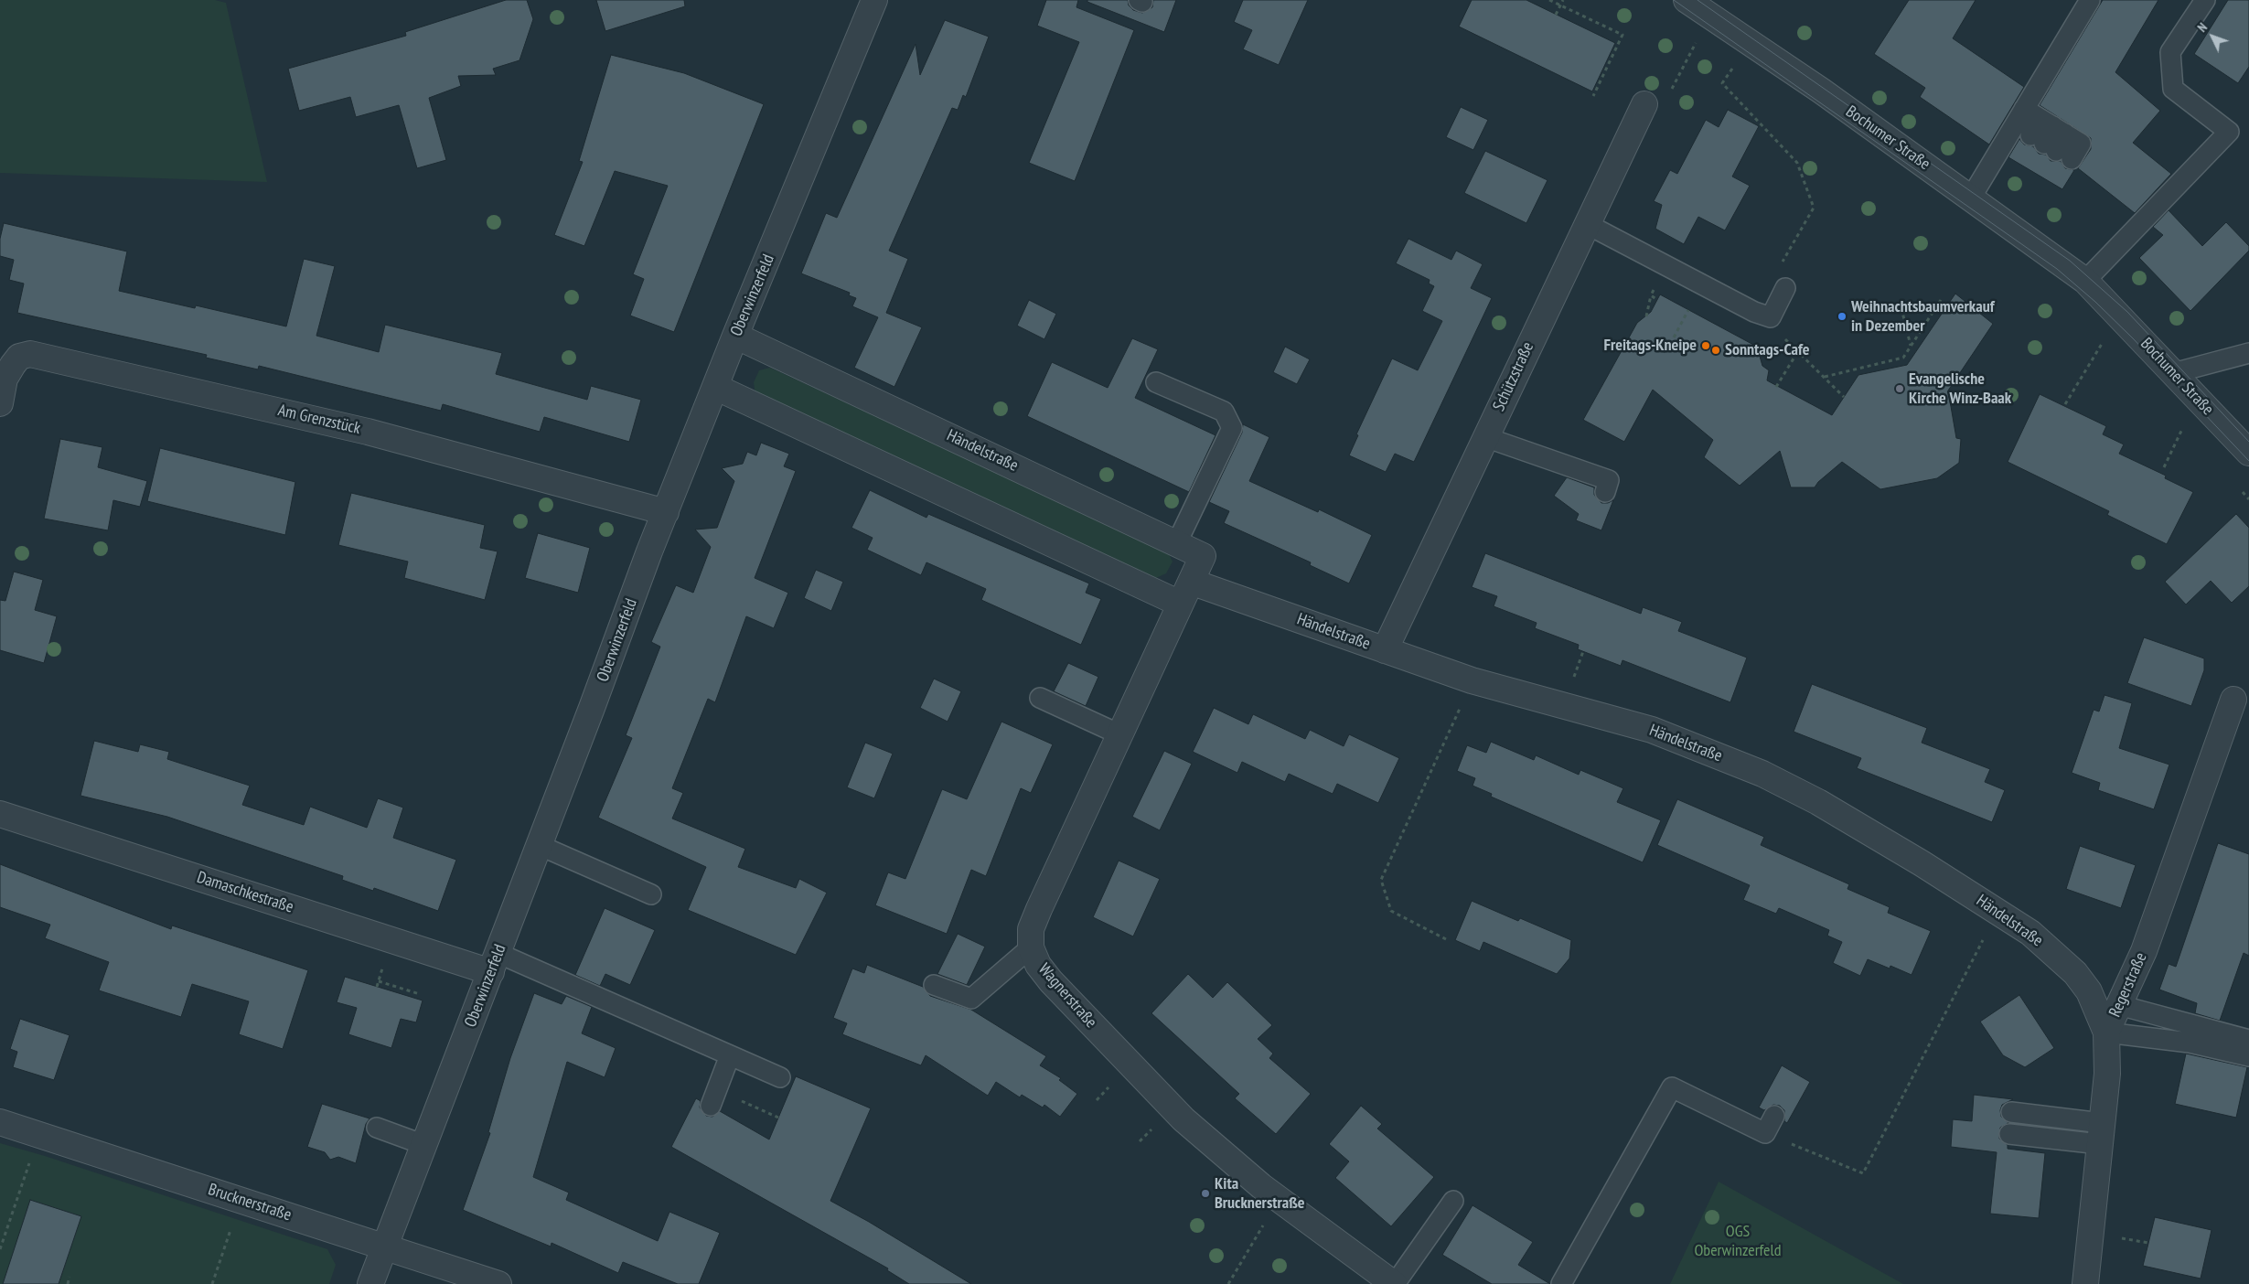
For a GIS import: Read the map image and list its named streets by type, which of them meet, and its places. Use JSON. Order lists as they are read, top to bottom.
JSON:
{
  "streets": {
    "street": [
      "Bochumer Straße",
      "Oberwinzerfeld",
      "Schützstraße",
      "Am Grenzstück",
      "Händelstraße",
      "Damaschkestraße",
      "Regerstraße",
      "Wagnerstraße",
      "Brucknerstraße"
    ]
  },
  "crossings": [
    ["Oberwinzerfeld", "Am Grenzstück"],
    ["Oberwinzerfeld", "Händelstraße"],
    ["Oberwinzerfeld", "Damaschkestraße"],
    ["Oberwinzerfeld", "Brucknerstraße"],
    ["Schützstraße", "Händelstraße"],
    ["Händelstraße", "Regerstraße"],
    ["Händelstraße", "Wagnerstraße"]
  ],
  "parks": ["OGS Oberwinzerfeld"],
  "places": [
    "Weihnachtsbaumverkauf in Dezember",
    "Freitags-Kneipe",
    "Sonntags-Cafe",
    "Evangelische Kirche Winz-Baak",
    "Kita Brucknerstraße"
  ],
  "north": "top left"
}
